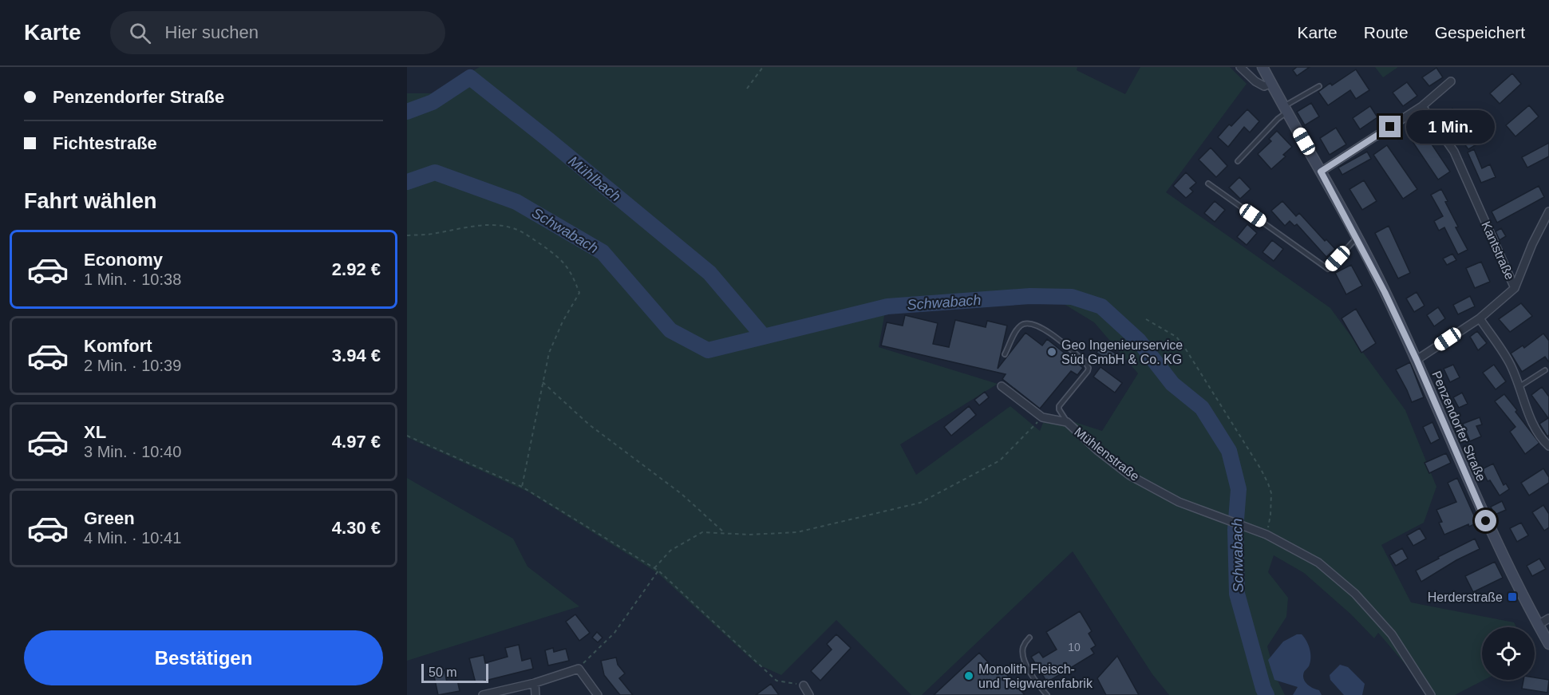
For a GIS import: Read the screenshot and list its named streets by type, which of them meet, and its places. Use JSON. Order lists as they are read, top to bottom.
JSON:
{
  "streets": {
    "main road": ["Penzendorfer Straße"],
    "street": ["Kantstraße", "Mühlenstraße"]
  },
  "crossings": [
    ["Kantstraße", "Penzendorfer Straße"]
  ],
  "water": ["Mühlbach", "Schwabach"],
  "places": {
    "other": ["Geo Ingenieurservice Süd GmbH & Co. KG", "Monolith Fleisch- und Teigwarenfabrik"],
    "transit": ["Herderstraße"]
  },
  "house_numbers": ["10"],
  "scale_bar": "50 m",
  "page": {
    "header": "Karte",
    "search": "Hier suchen",
    "nav": ["Karte", "Route", "Gespeichert"],
    "banner": ["Penzendorfer Straße", "Fichtestraße"],
    "bubble": "1 Min.",
    "heading": "Fahrt wählen",
    "list": [
      {
        "name": "Economy",
        "note": "1 Min. · 10:38",
        "value": "2.92 €"
      },
      {
        "name": "Komfort",
        "note": "2 Min. · 10:39",
        "value": "3.94 €"
      },
      {
        "name": "XL",
        "note": "3 Min. · 10:40",
        "value": "4.97 €"
      },
      {
        "name": "Green",
        "note": "4 Min. · 10:41",
        "value": "4.30 €"
      }
    ],
    "buttons": "Bestätigen",
    "scale": "50 m"
  }
}
